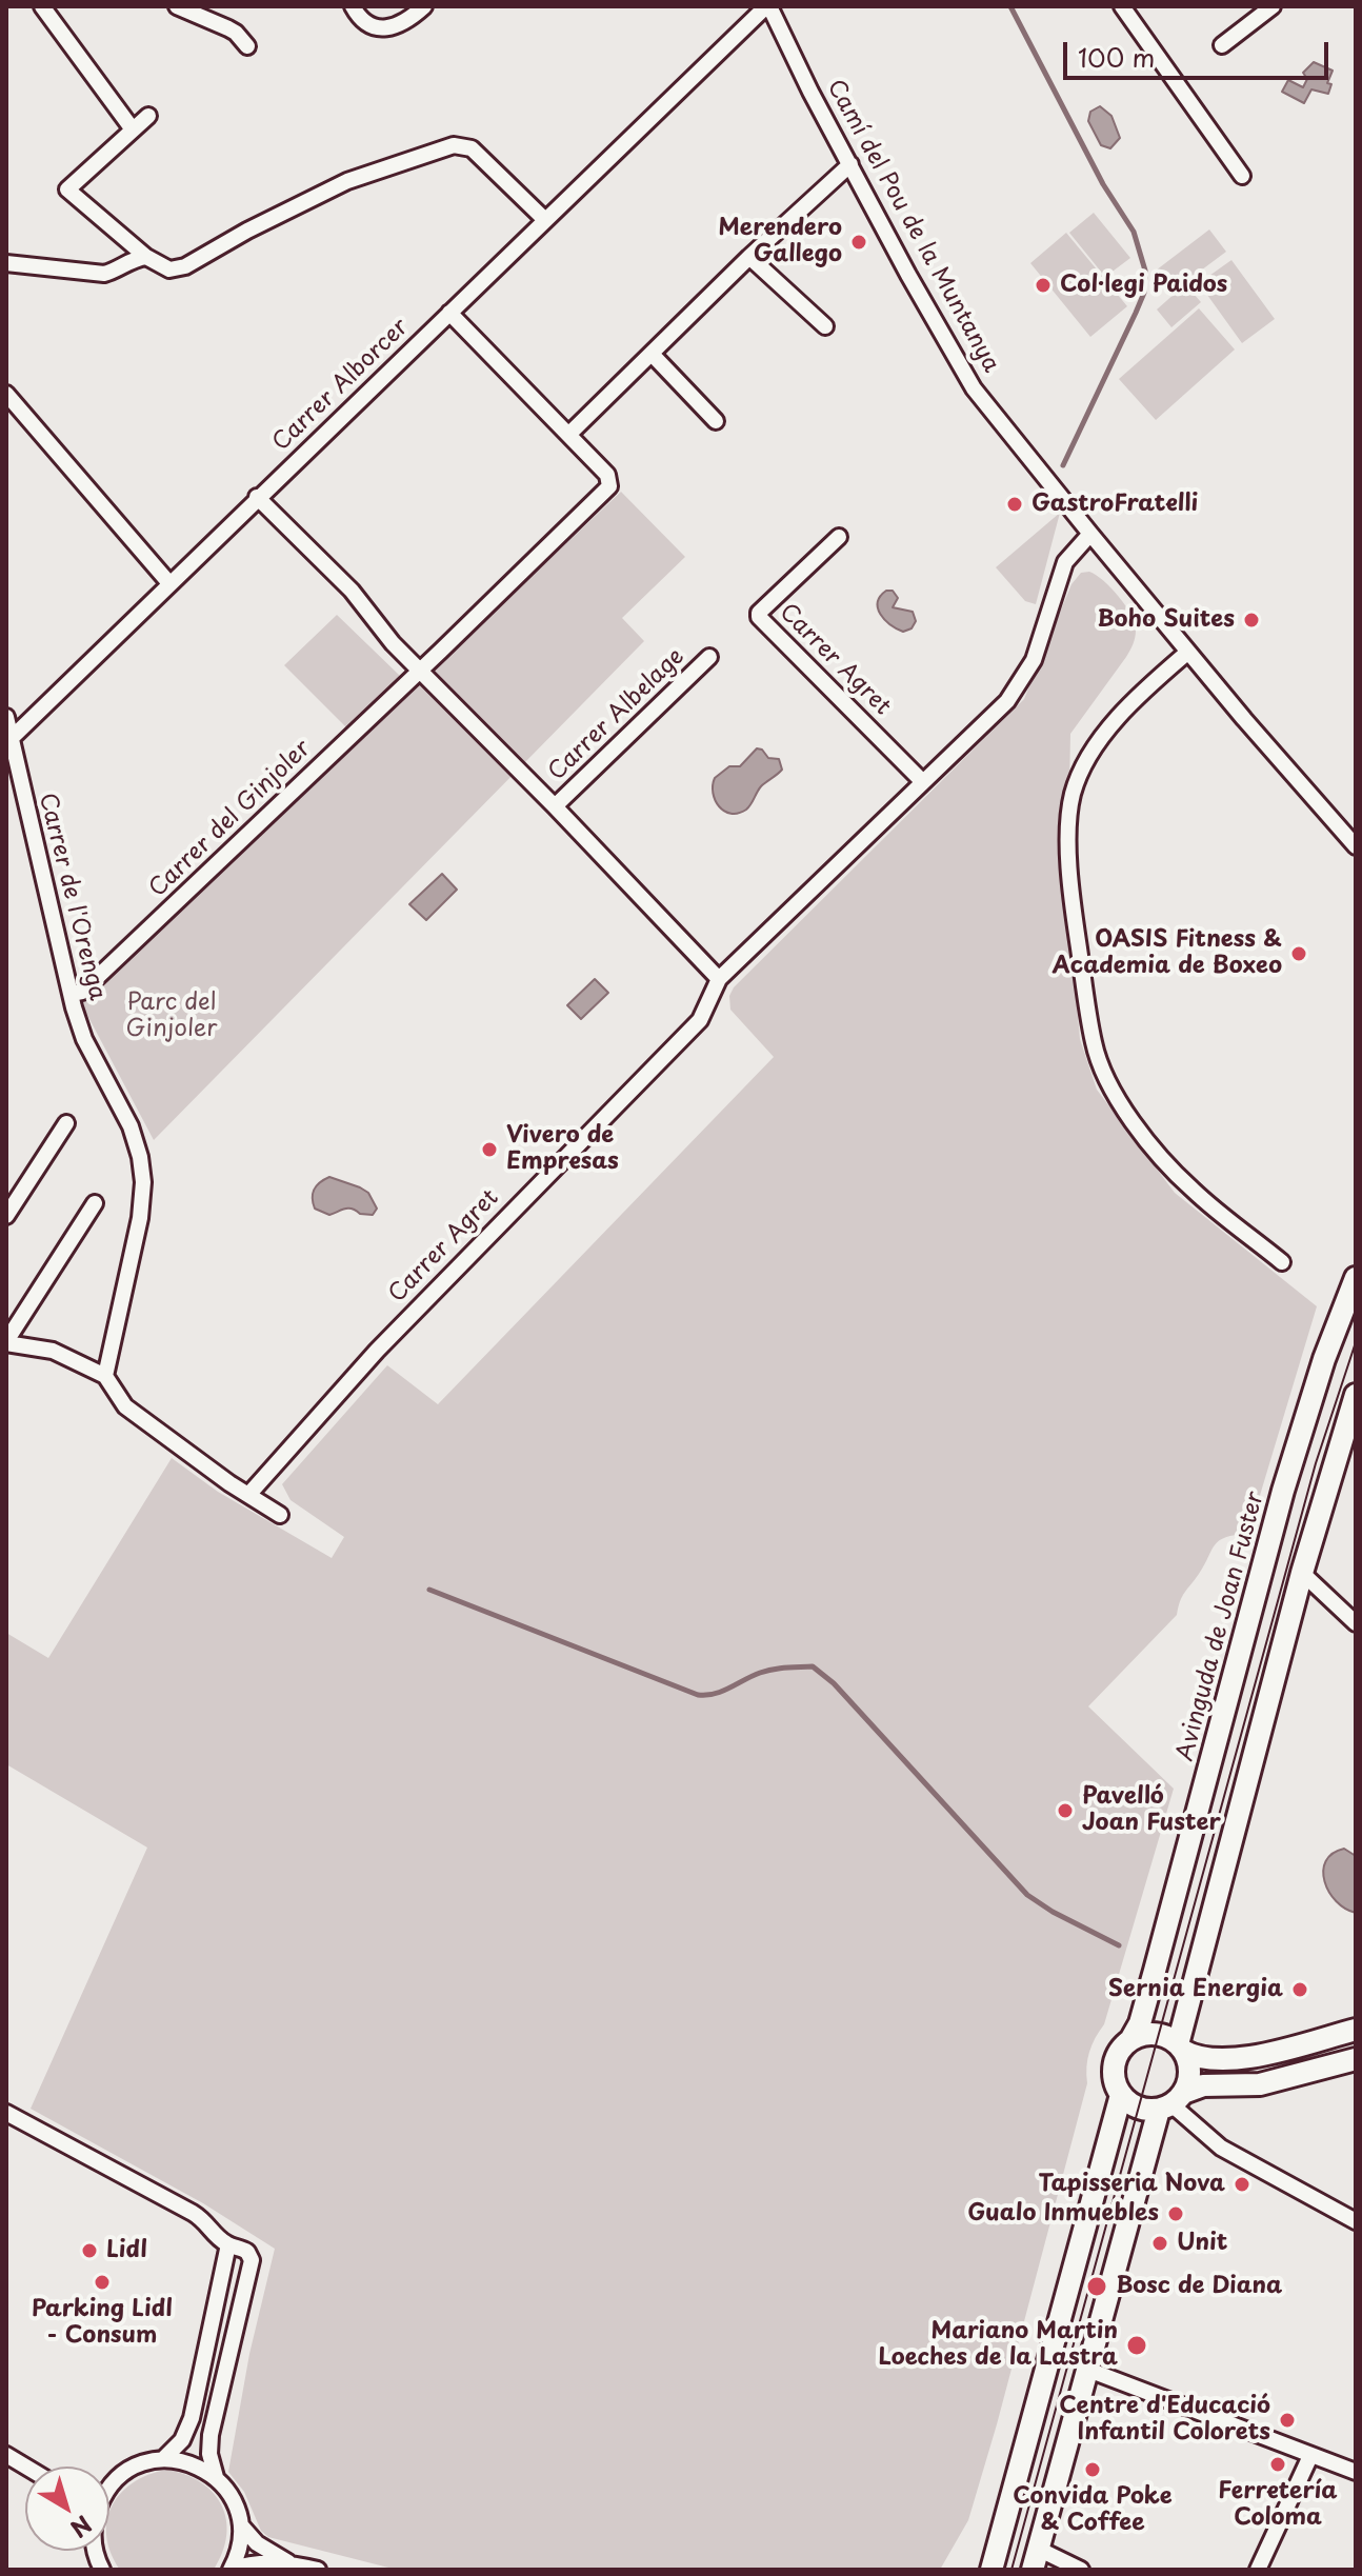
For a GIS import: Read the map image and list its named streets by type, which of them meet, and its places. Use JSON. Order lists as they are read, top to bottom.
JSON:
{
  "streets": {
    "main road": ["Avinguda de Joan Fuster"],
    "street": [
      "Camí del Pou de la Muntanya",
      "Carrer Alborcer",
      "Carrer Agret",
      "Carrer Albelage",
      "Carrer del Ginjoler",
      "Carrer de l'Orenga"
    ]
  },
  "crossings": [
    ["Camí del Pou de la Muntanya", "Carrer Alborcer"],
    ["Camí del Pou de la Muntanya", "Carrer Agret"],
    ["Carrer Alborcer", "Carrer del Ginjoler"],
    ["Carrer Alborcer", "Carrer de l'Orenga"],
    ["Carrer del Ginjoler", "Carrer de l'Orenga"]
  ],
  "parks": ["Parc del Ginjoler"],
  "places": [
    "Merendero Gallego",
    "Col·legi Paidos",
    "GastroFratelli",
    "Boho Suites",
    "OASIS Fitness & Academia de Boxeo",
    "Vivero de Empresas",
    "Pavelló Joan Fuster",
    "Sernia Energia",
    "Tapisseria Nova",
    "Gualo Inmuebles",
    "Unit",
    "Lidl",
    "Parking Lidl - Consum",
    "Bosc de Diana",
    "Mariano Martin Loeches de la Lastra",
    "Centre d'Educació Infantil Colorets",
    "Ferretería Coloma",
    "Convida Poke & Coffee"
  ],
  "scale_bar": "100 m",
  "north": "bottom right"
}
